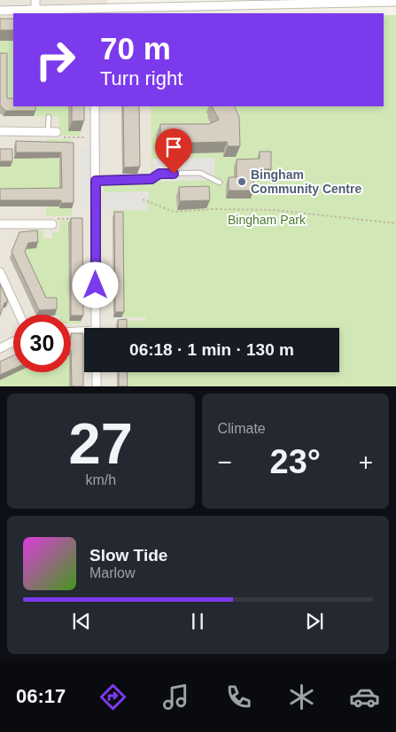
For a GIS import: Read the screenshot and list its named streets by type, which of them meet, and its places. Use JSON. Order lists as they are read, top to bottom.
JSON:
{
  "parks": ["Bingham Park"],
  "places": ["Bingham Community Centre"],
  "page": {
    "turn": ["70 m", "Turn right"],
    "limit": "30",
    "trip": "06:18 · 1 min · 130 m",
    "tile": [
      ["27", "km/h"],
      "Climate"
    ],
    "heat": ["−", "23°", "+"],
    "song": ["Slow Tide", "Marlow"],
    "tabs": "06:17"
  }
}
